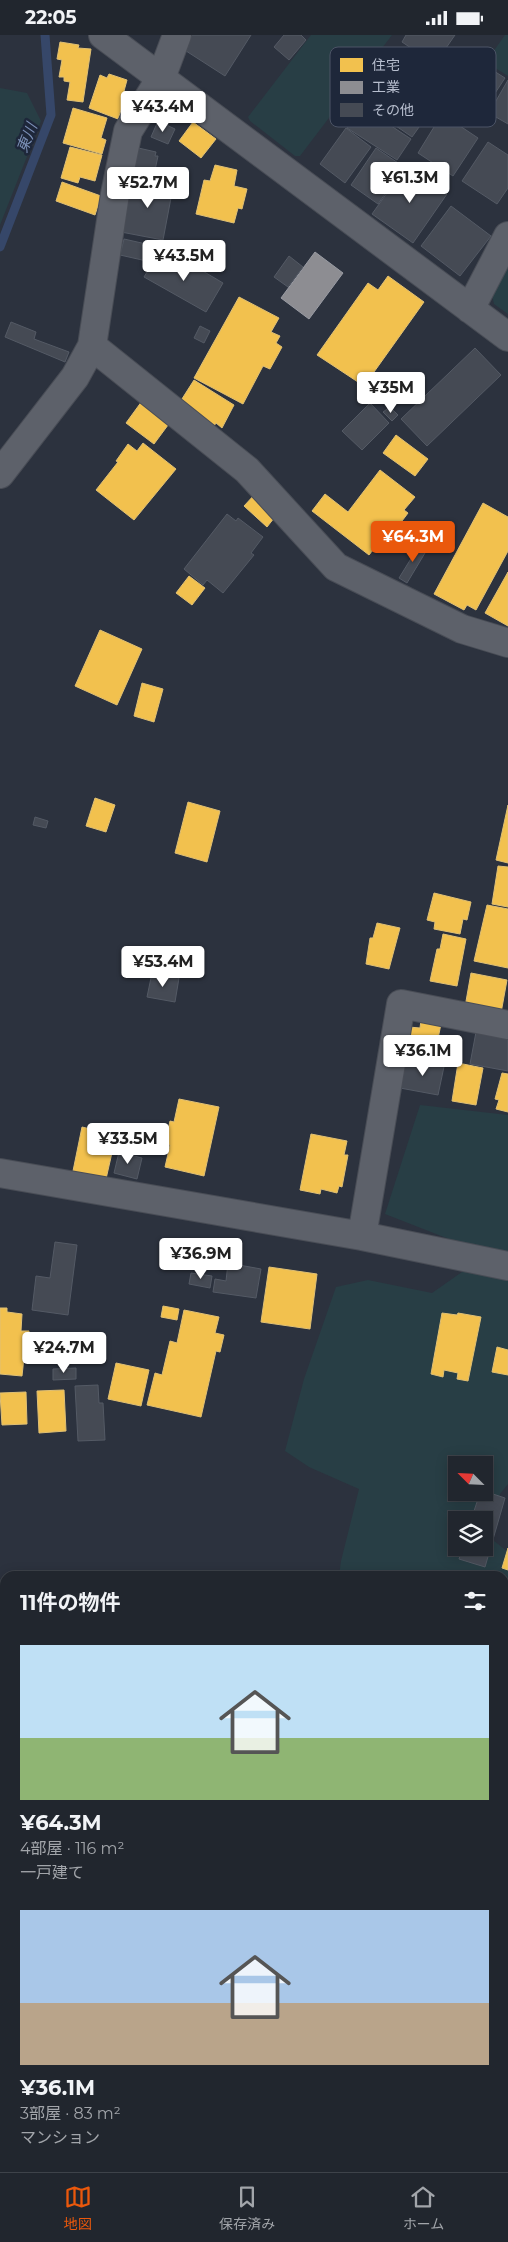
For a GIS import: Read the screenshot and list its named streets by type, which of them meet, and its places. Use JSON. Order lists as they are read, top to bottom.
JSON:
{
  "water": ["東川"],
  "legend": ["住宅", "工業", "その他"],
  "north": "top left",
  "page": {
    "status": "22:05",
    "price": [
      "¥43.4M",
      "¥61.3M",
      "¥52.7M",
      "¥43.5M",
      "¥35M",
      "¥64.3M",
      "¥53.4M",
      "¥36.1M",
      "¥33.5M",
      "¥36.9M",
      "¥24.7M"
    ],
    "heading": "11件の物件",
    "list": [
      {
        "name": "¥64.3M",
        "note": "4部屋 · 116 m² · 一戸建て"
      },
      {
        "name": "¥36.1M",
        "note": "3部屋 · 83 m² · マンション"
      }
    ],
    "tabs": ["地図", "保存済み", "ホーム"]
  }
}
